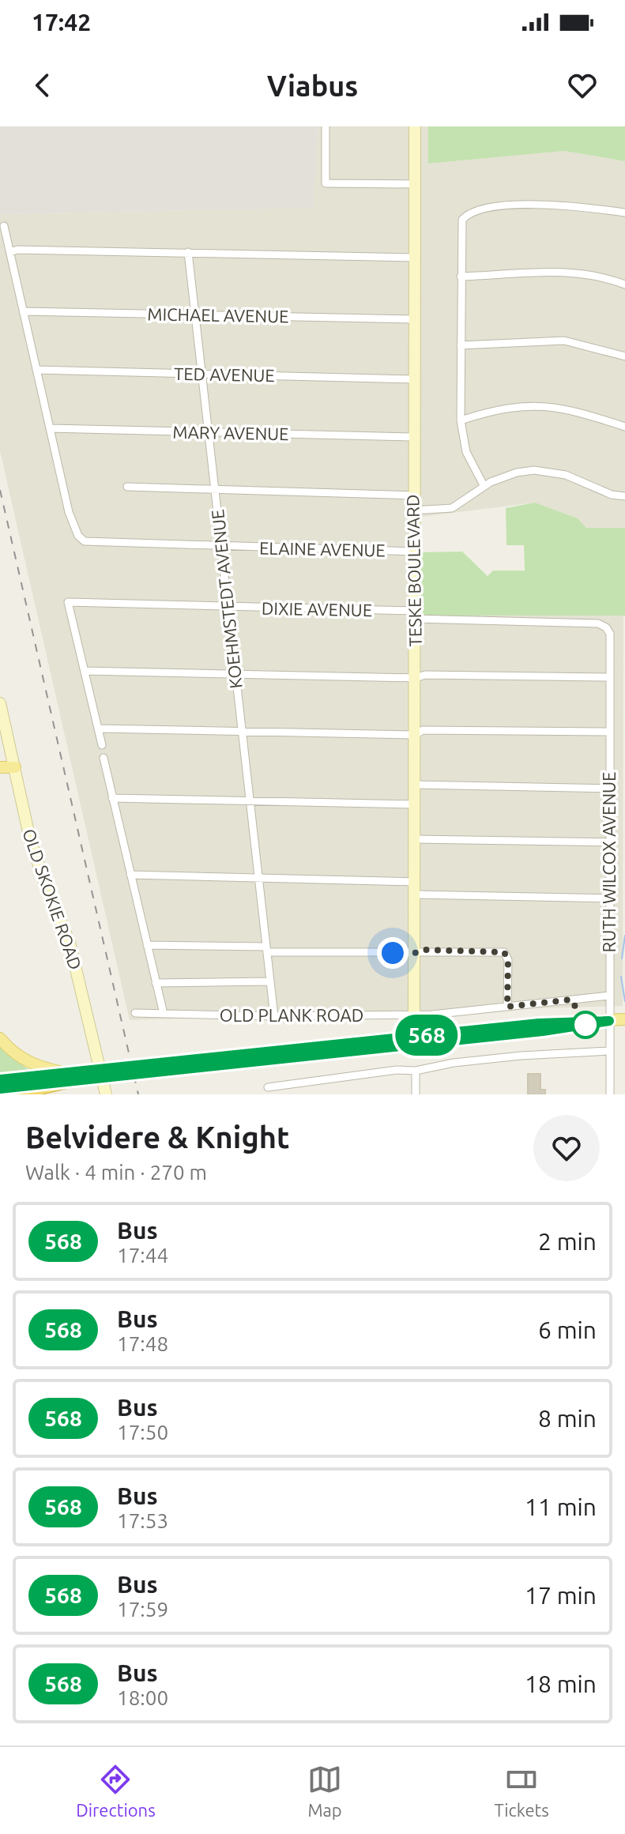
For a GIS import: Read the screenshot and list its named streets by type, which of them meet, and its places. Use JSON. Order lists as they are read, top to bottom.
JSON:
{
  "streets": {
    "street": [
      "MICHAEL AVENUE",
      "TED AVENUE",
      "MARY AVENUE",
      "ELAINE AVENUE",
      "TESKE BOULEVARD",
      "KOEHMSTEDT AVENUE",
      "DIXIE AVENUE",
      "RUTH WILCOX AVENUE",
      "OLD SKOKIE ROAD",
      "OLD PLANK ROAD"
    ]
  },
  "crossings": [
    ["MICHAEL AVENUE", "TESKE BOULEVARD"],
    ["MICHAEL AVENUE", "KOEHMSTEDT AVENUE"],
    ["TED AVENUE", "TESKE BOULEVARD"],
    ["TED AVENUE", "KOEHMSTEDT AVENUE"],
    ["MARY AVENUE", "ELAINE AVENUE"],
    ["MARY AVENUE", "TESKE BOULEVARD"],
    ["MARY AVENUE", "KOEHMSTEDT AVENUE"],
    ["ELAINE AVENUE", "TESKE BOULEVARD"],
    ["ELAINE AVENUE", "KOEHMSTEDT AVENUE"],
    ["TESKE BOULEVARD", "DIXIE AVENUE"],
    ["TESKE BOULEVARD", "OLD PLANK ROAD"],
    ["KOEHMSTEDT AVENUE", "DIXIE AVENUE"],
    ["KOEHMSTEDT AVENUE", "OLD PLANK ROAD"],
    ["DIXIE AVENUE", "RUTH WILCOX AVENUE"],
    ["RUTH WILCOX AVENUE", "OLD PLANK ROAD"]
  ],
  "lines": ["bus line 568"],
  "page": {
    "status": "17:42",
    "header": "Viabus",
    "on_map": "568",
    "heading": ["Belvidere & Knight", "Walk · 4 min · 270 m"],
    "list": [
      {
        "mark": "568",
        "name": "Bus",
        "note": "17:44",
        "value": "2 min"
      },
      {
        "mark": "568",
        "name": "Bus",
        "note": "17:48",
        "value": "6 min"
      },
      {
        "mark": "568",
        "name": "Bus",
        "note": "17:50",
        "value": "8 min"
      },
      {
        "mark": "568",
        "name": "Bus",
        "note": "17:53",
        "value": "11 min"
      },
      {
        "mark": "568",
        "name": "Bus",
        "note": "17:59",
        "value": "17 min"
      },
      {
        "mark": "568",
        "name": "Bus",
        "note": "18:00",
        "value": "18 min"
      }
    ],
    "tabs": ["Directions", "Map", "Tickets"]
  }
}
